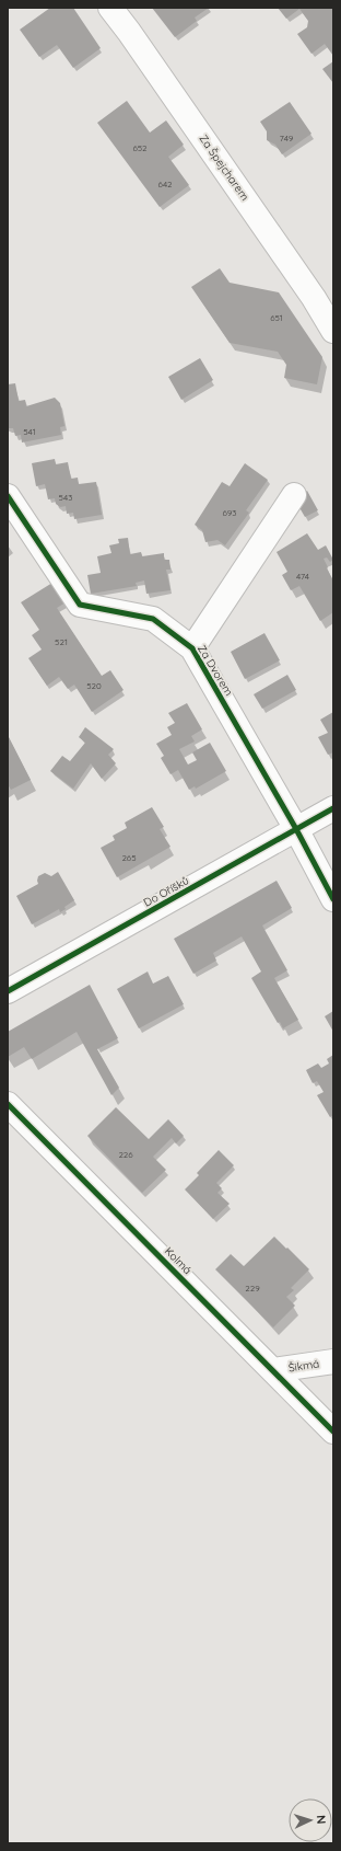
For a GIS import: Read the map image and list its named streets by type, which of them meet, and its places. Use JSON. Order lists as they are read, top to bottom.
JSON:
{
  "streets": {
    "street": [
      "Za Špejcharem",
      "Za Dvorem",
      "Do Oříšků",
      "Kolmá",
      "Šikmá"
    ]
  },
  "crossings": [
    ["Za Dvorem", "Do Oříšků"],
    ["Kolmá", "Šikmá"]
  ],
  "house_numbers": [
    "749",
    "652",
    "642",
    "651",
    "541",
    "543",
    "693",
    "474",
    "521",
    "520",
    "265",
    "226",
    "229"
  ],
  "north": "right"
}
